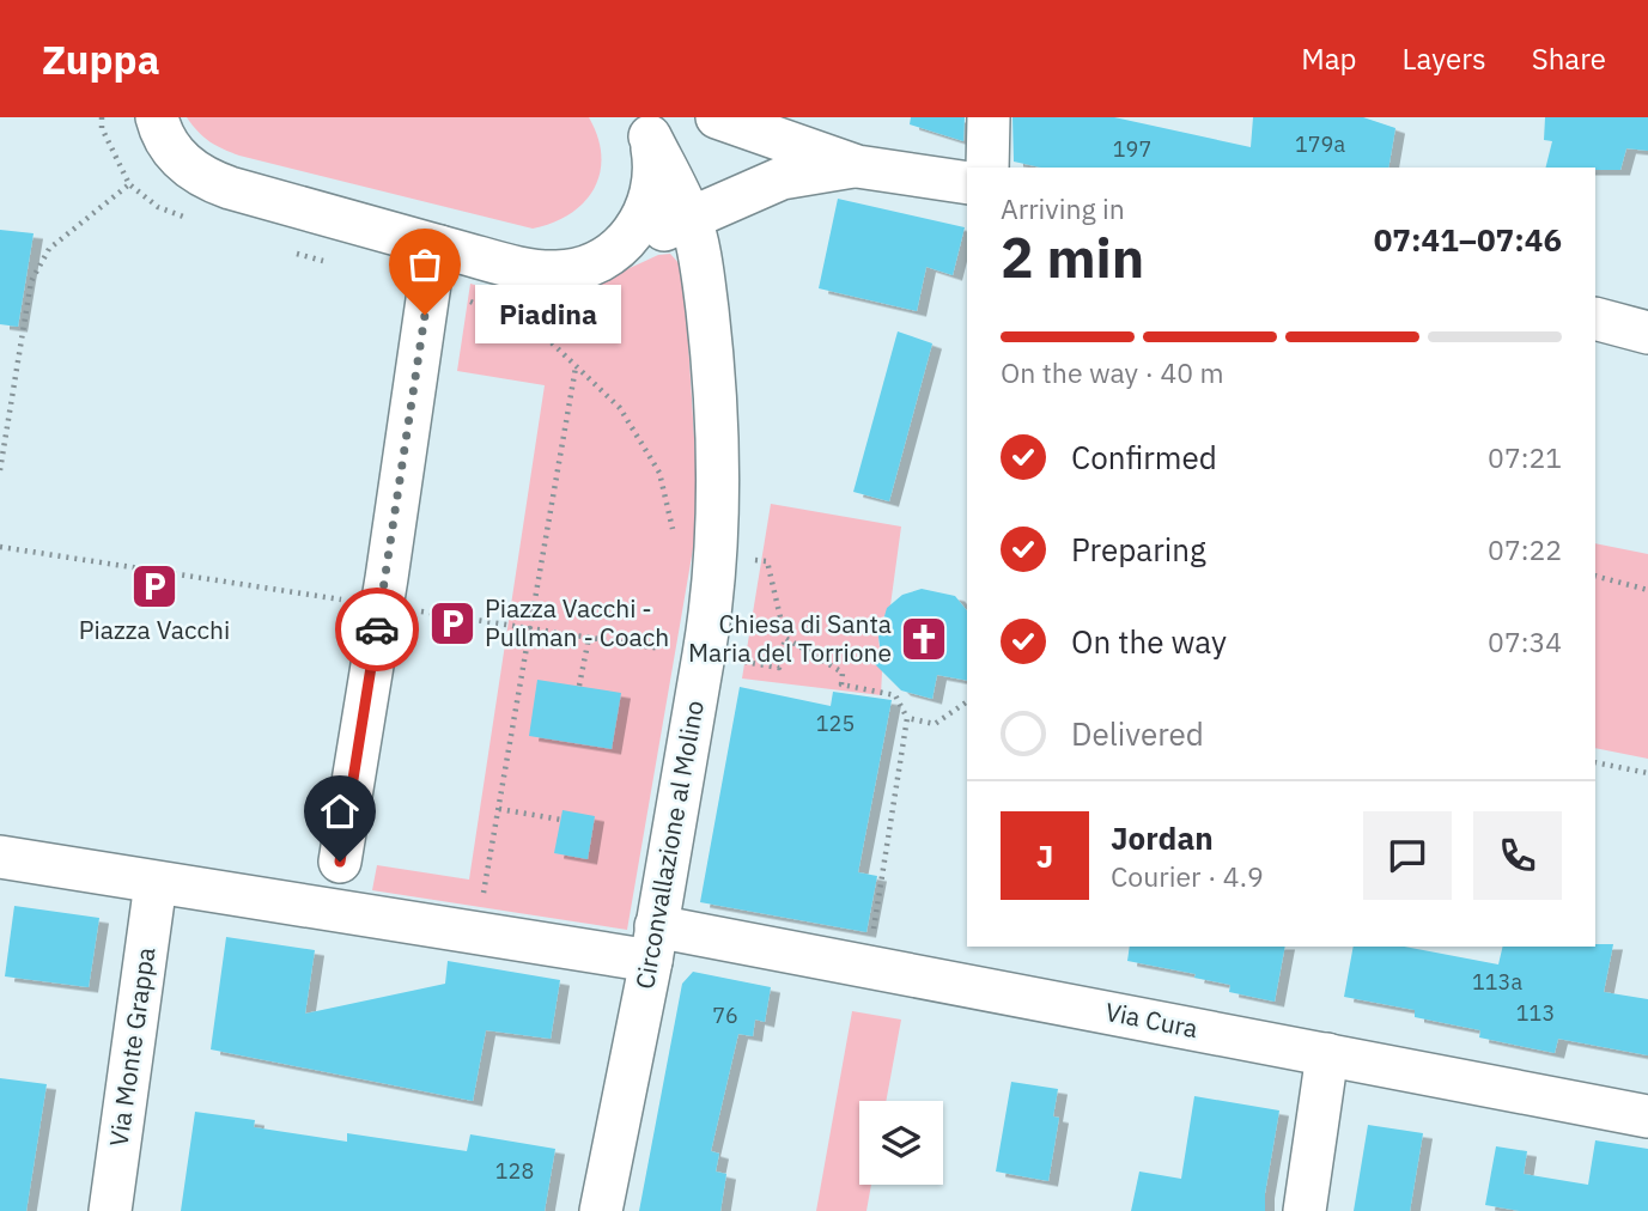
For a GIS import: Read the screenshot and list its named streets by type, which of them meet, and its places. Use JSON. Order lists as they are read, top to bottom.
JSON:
{
  "streets": {
    "street": ["Circonvallazione al Molino", "Via Cura", "Via Monte Grappa"]
  },
  "crossings": [
    ["Circonvallazione al Molino", "Via Cura"],
    ["Via Cura", "Via Monte Grappa"]
  ],
  "places": {
    "other": ["Piadina"],
    "parking": ["Piazza Vacchi", "Piazza Vacchi - Pullman - Coach"],
    "church": ["Chiesa di Santa Maria del Torrione"]
  },
  "house_numbers": [
    "179a",
    "197",
    "125",
    "113a",
    "113",
    "76",
    "128"
  ],
  "page": {
    "header": "Zuppa",
    "nav": ["Map", "Layers", "Share"],
    "heading": ["2 min", "Arriving in", "07:41–07:46"],
    "panel": ["Jordan", "Courier · 4.9"],
    "bubble": "Piadina",
    "bar": "On the way · 40 m",
    "list": [
      ["Confirmed", "07:21"],
      ["Preparing", "07:22"],
      ["On the way", "07:34"],
      "Delivered"
    ],
    "round": "J"
  }
}
